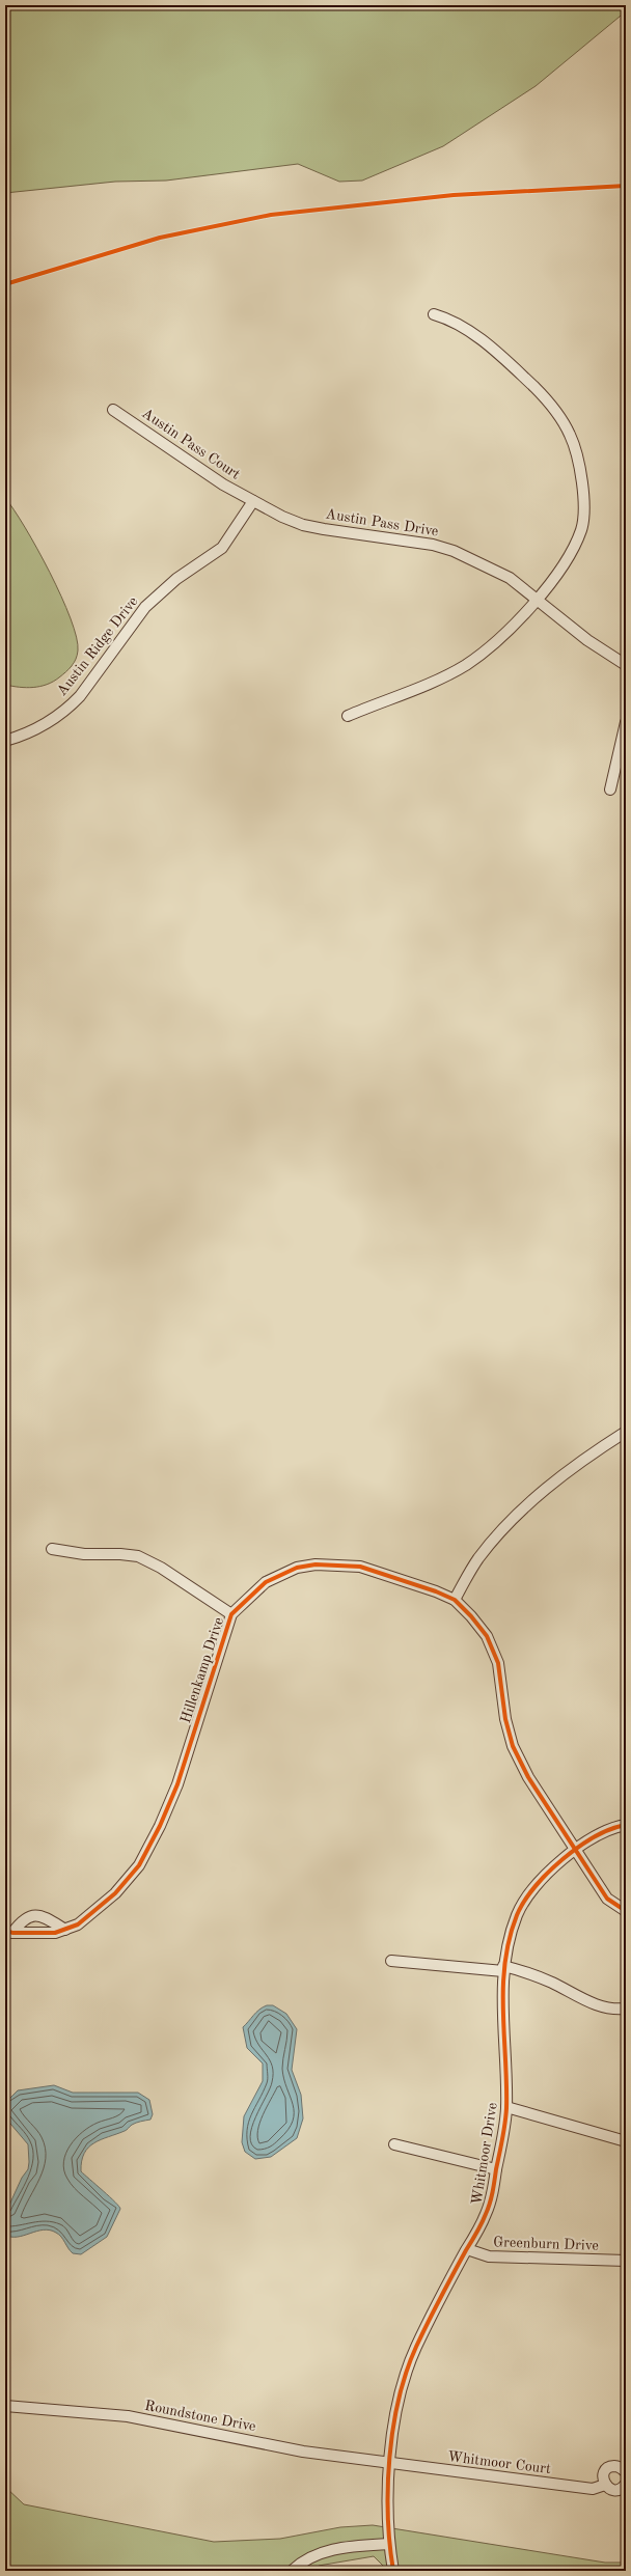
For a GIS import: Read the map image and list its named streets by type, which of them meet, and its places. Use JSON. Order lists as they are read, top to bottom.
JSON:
{
  "streets": {
    "street": [
      "Austin Pass Court",
      "Austin Pass Drive",
      "Austin Ridge Drive",
      "Hillenkamp Drive",
      "Whitmoor Drive",
      "Greenburn Drive",
      "Roundstone Drive",
      "Whitmoor Court"
    ]
  },
  "crossings": [
    ["Austin Pass Court", "Austin Pass Drive"],
    ["Austin Pass Court", "Austin Ridge Drive"],
    ["Austin Pass Drive", "Austin Ridge Drive"],
    ["Hillenkamp Drive", "Whitmoor Drive"],
    ["Whitmoor Drive", "Greenburn Drive"],
    ["Whitmoor Drive", "Roundstone Drive"],
    ["Whitmoor Drive", "Whitmoor Court"],
    ["Roundstone Drive", "Whitmoor Court"]
  ]
}
